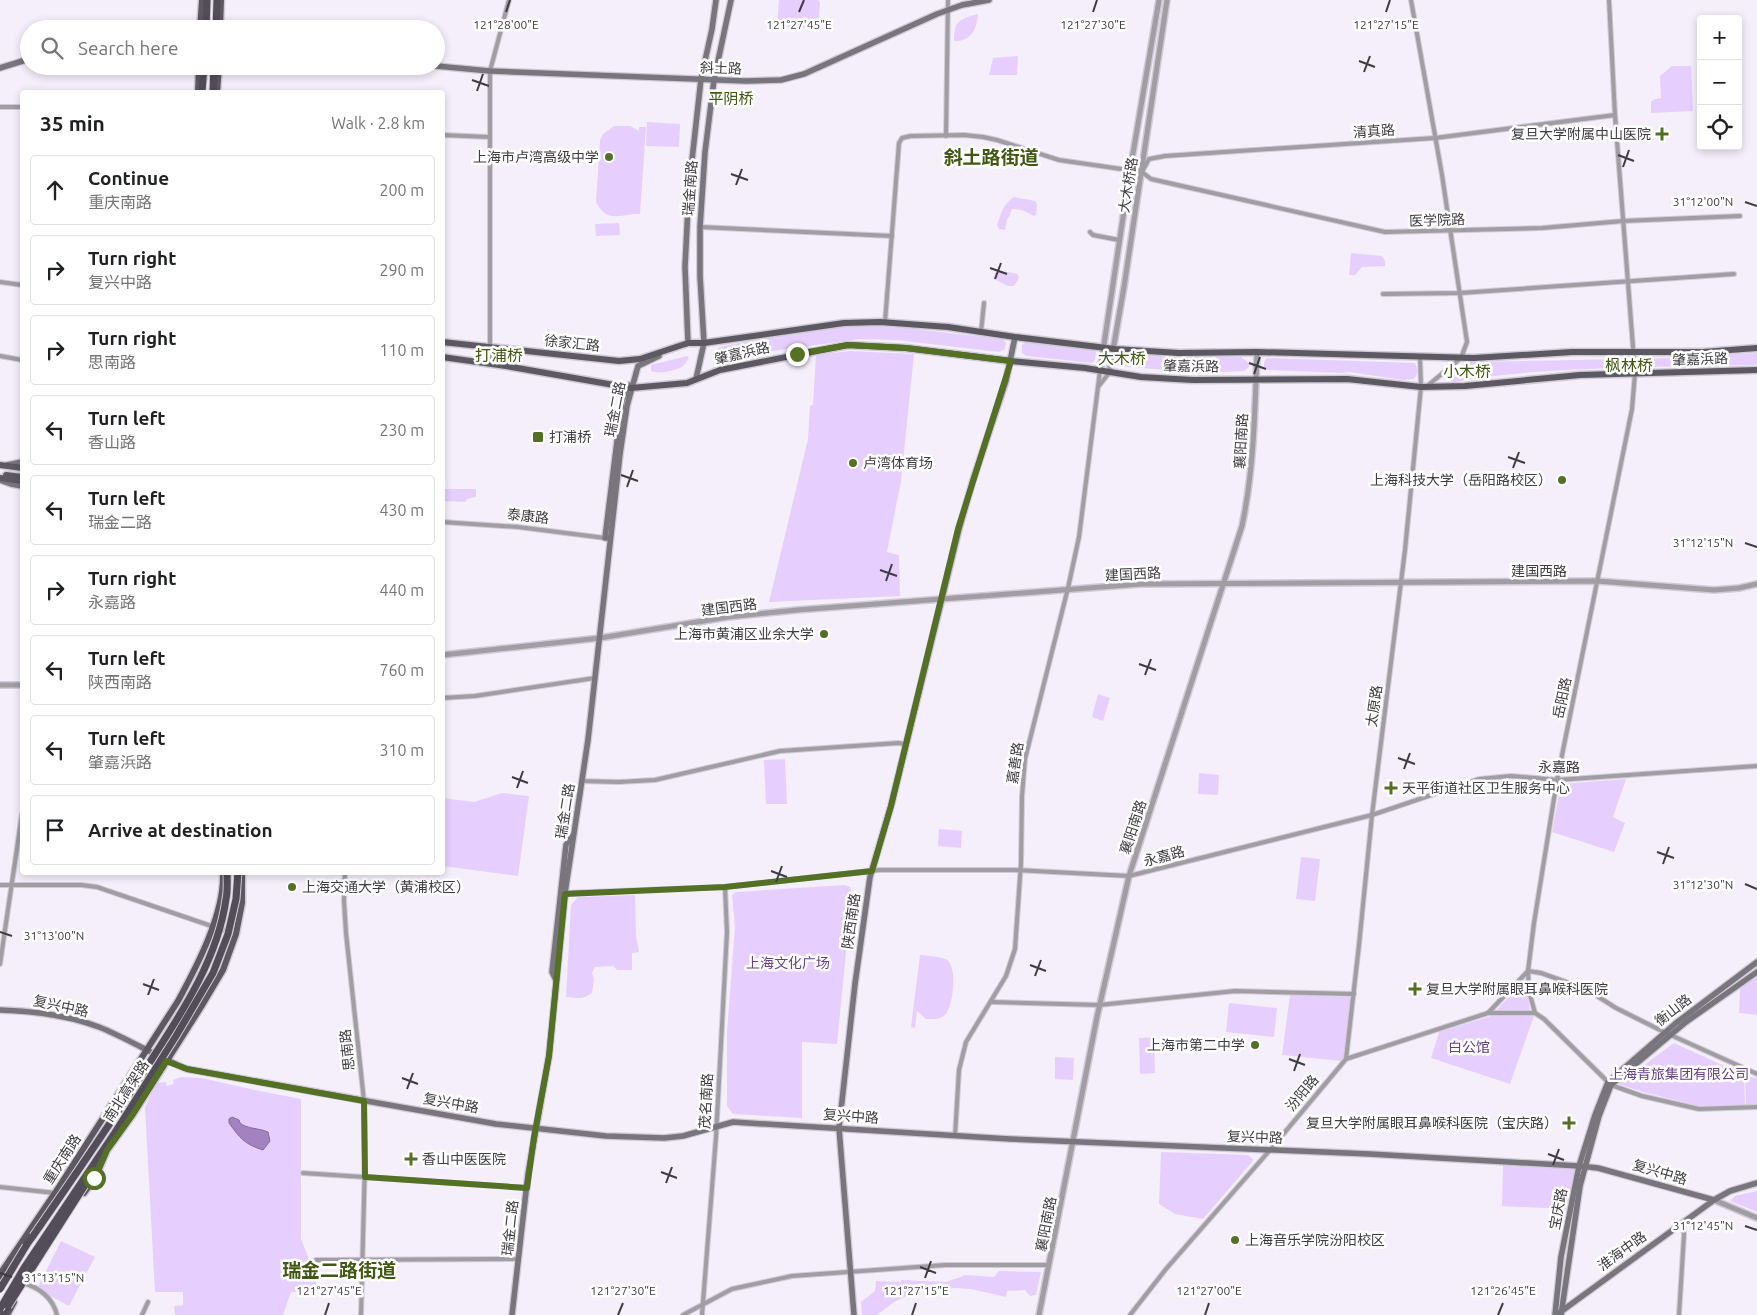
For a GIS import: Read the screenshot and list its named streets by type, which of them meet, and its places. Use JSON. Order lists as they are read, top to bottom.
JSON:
{
  "streets": {
    "highway": ["南北高架路"],
    "main road": [
      "斜土路",
      "瑞金南路",
      "徐家汇路",
      "肇嘉浜路",
      "瑞金二路",
      "陕西南路",
      "复兴中路",
      "衡山路",
      "重庆南路",
      "宝庆路",
      "淮海中路"
    ],
    "street": [
      "清真路",
      "大木桥路",
      "医学院路",
      "襄阳南路",
      "泰康路",
      "建国西路",
      "岳阳路",
      "太原路",
      "嘉善路",
      "永嘉路",
      "思南路",
      "汾阳路",
      "茂名南路"
    ]
  },
  "crossings": [
    ["斜土路", "瑞金南路"],
    ["清真路", "大木桥路"],
    ["清真路", "医学院路"],
    ["清真路", "岳阳路"],
    ["大木桥路", "医学院路"],
    ["大木桥路", "肇嘉浜路"],
    ["大木桥路", "嘉善路"],
    ["瑞金南路", "肇嘉浜路"],
    ["瑞金南路", "瑞金二路"],
    ["医学院路", "岳阳路"],
    ["徐家汇路", "肇嘉浜路"],
    ["肇嘉浜路", "瑞金二路"],
    ["肇嘉浜路", "襄阳南路"],
    ["肇嘉浜路", "岳阳路"],
    ["肇嘉浜路", "太原路"],
    ["肇嘉浜路", "嘉善路"],
    ["肇嘉浜路", "陕西南路"],
    ["瑞金二路", "泰康路"],
    ["瑞金二路", "建国西路"],
    ["瑞金二路", "永嘉路"],
    ["瑞金二路", "复兴中路"],
    ["襄阳南路", "建国西路"],
    ["襄阳南路", "永嘉路"],
    ["襄阳南路", "复兴中路"],
    ["建国西路", "岳阳路"],
    ["建国西路", "太原路"],
    ["建国西路", "嘉善路"],
    ["建国西路", "陕西南路"],
    ["岳阳路", "永嘉路"],
    ["太原路", "永嘉路"],
    ["太原路", "汾阳路"],
    ["嘉善路", "永嘉路"],
    ["嘉善路", "复兴中路"],
    ["永嘉路", "陕西南路"],
    ["永嘉路", "茂名南路"],
    ["陕西南路", "复兴中路"],
    ["复兴中路", "思南路"],
    ["复兴中路", "汾阳路"],
    ["复兴中路", "茂名南路"],
    ["复兴中路", "重庆南路"],
    ["复兴中路", "宝庆路"],
    ["复兴中路", "淮海中路"],
    ["衡山路", "宝庆路"],
    ["宝庆路", "淮海中路"]
  ],
  "districts": [
    "平阴桥",
    "斜土路街道",
    "打浦桥",
    "大木桥",
    "枫林桥",
    "小木桥",
    "瑞金二路街道"
  ],
  "parks": ["上海文化广场", "白公馆", "上海青旅集团有限公司"],
  "places": {
    "health": [
      "复旦大学附属中山医院",
      "天平街道社区卫生服务中心",
      "复旦大学附属眼耳鼻喉科医院",
      "复旦大学附属眼耳鼻喉科医院（宝庆路）",
      "香山中医医院"
    ],
    "other": [
      "上海市卢湾高级中学",
      "卢湾体育场",
      "上海科技大学（岳阳路校区）",
      "上海市黄浦区业余大学",
      "上海交通大学（黄浦校区）",
      "上海市第二中学",
      "上海音乐学院汾阳校区"
    ],
    "transit": ["打浦桥"]
  },
  "page": {
    "map_buttons": ["+", "−"],
    "search": "Search here",
    "heading": ["35 min", "Walk · 2.8 km"],
    "list": [
      ["Continue", "重庆南路", "200 m"],
      ["Turn right", "复兴中路", "290 m"],
      ["Turn right", "思南路", "110 m"],
      ["Turn left", "香山路", "230 m"],
      ["Turn left", "瑞金二路", "430 m"],
      ["Turn right", "永嘉路", "440 m"],
      ["Turn left", "陕西南路", "760 m"],
      ["Turn left", "肇嘉浜路", "310 m"],
      "Arrive at destination"
    ]
  },
  "coordinates": [
    "121°27'30\"E",
    "121°27'15\"E",
    "121°28'00\"E",
    "121°27'45\"E",
    "31°12'00\"N",
    "31°12'15\"N",
    "31°12'30\"N",
    "31°13'00\"N",
    "31°12'45\"N",
    "31°13'15\"N",
    "121°27'00\"E",
    "121°26'45\"E"
  ]
}
